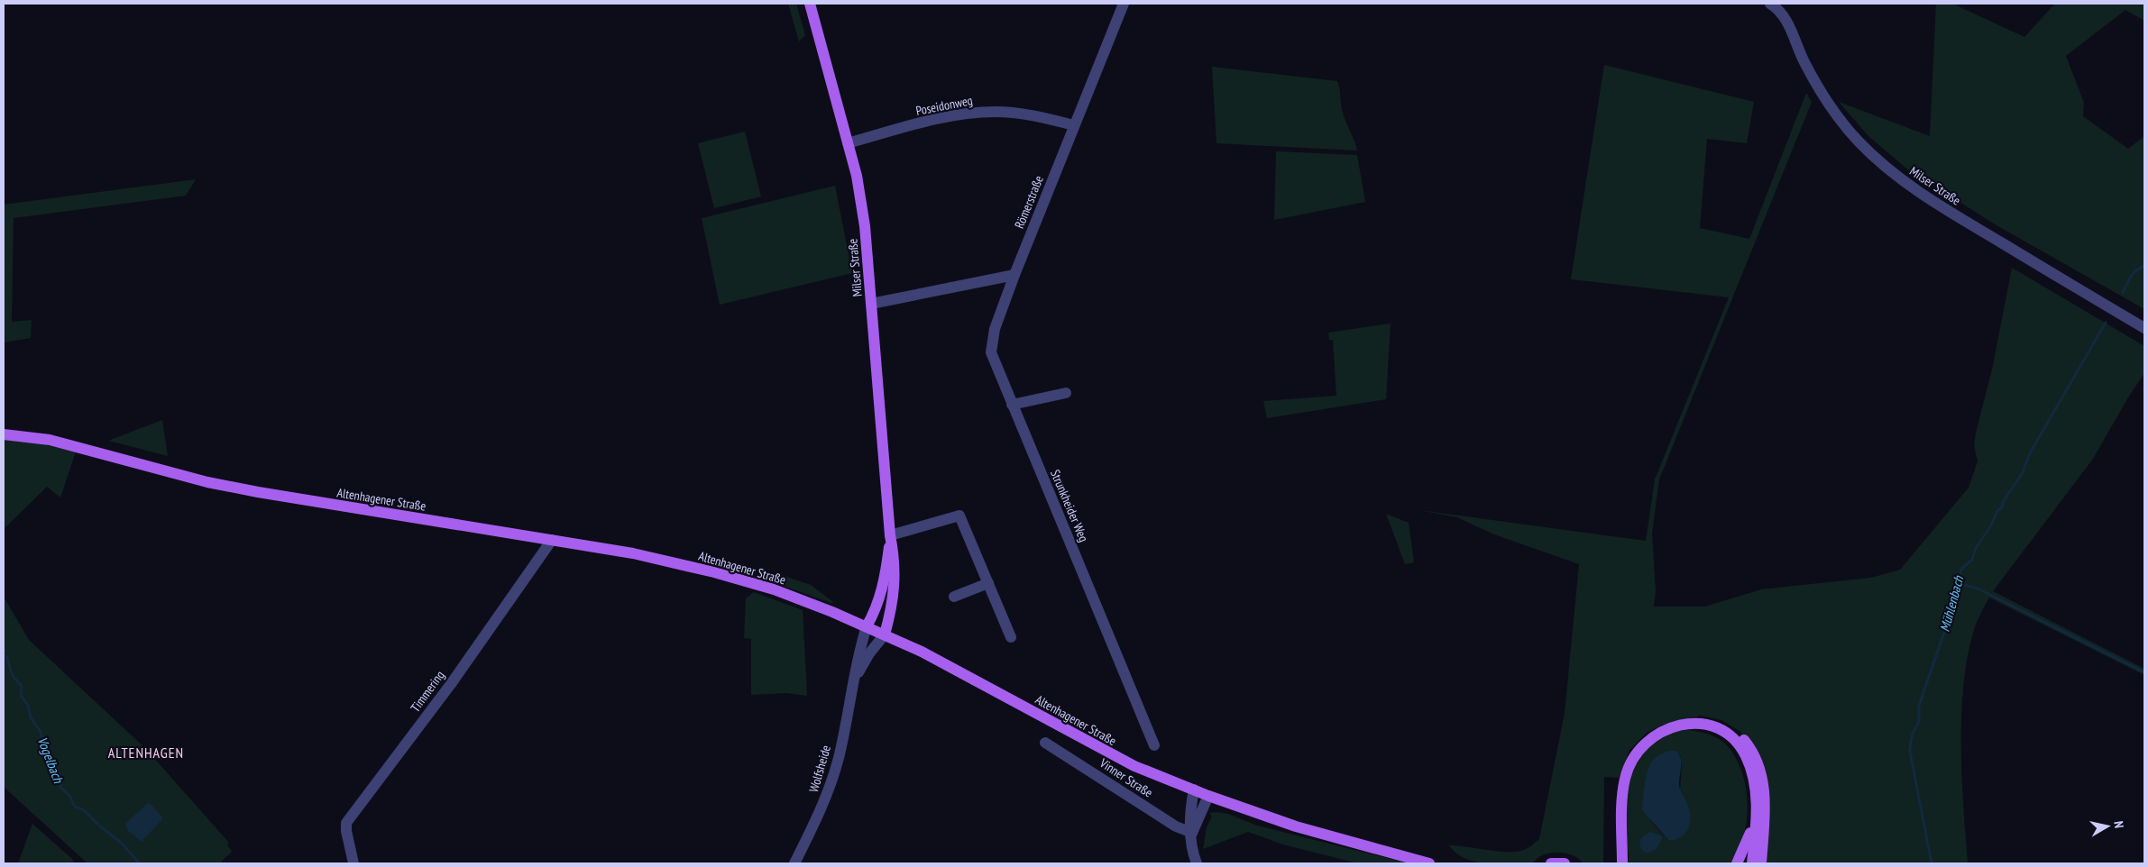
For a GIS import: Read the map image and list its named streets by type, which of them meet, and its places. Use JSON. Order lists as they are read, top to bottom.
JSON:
{
  "streets": {
    "main road": ["Milser Straße", "Altenhagener Straße"],
    "street": [
      "Poseidonweg",
      "Römerstraße",
      "Strunkheider Weg",
      "Timmering",
      "Wolfsheide",
      "Vinner Straße"
    ]
  },
  "crossings": [
    ["Poseidonweg", "Milser Straße"],
    ["Poseidonweg", "Römerstraße"],
    ["Milser Straße", "Altenhagener Straße"],
    ["Milser Straße", "Wolfsheide"],
    ["Römerstraße", "Strunkheider Weg"],
    ["Altenhagener Straße", "Timmering"],
    ["Altenhagener Straße", "Wolfsheide"]
  ],
  "districts": ["ALTENHAGEN"],
  "water": ["Mühlenbach", "Vogelbach"],
  "north": "right"
}
